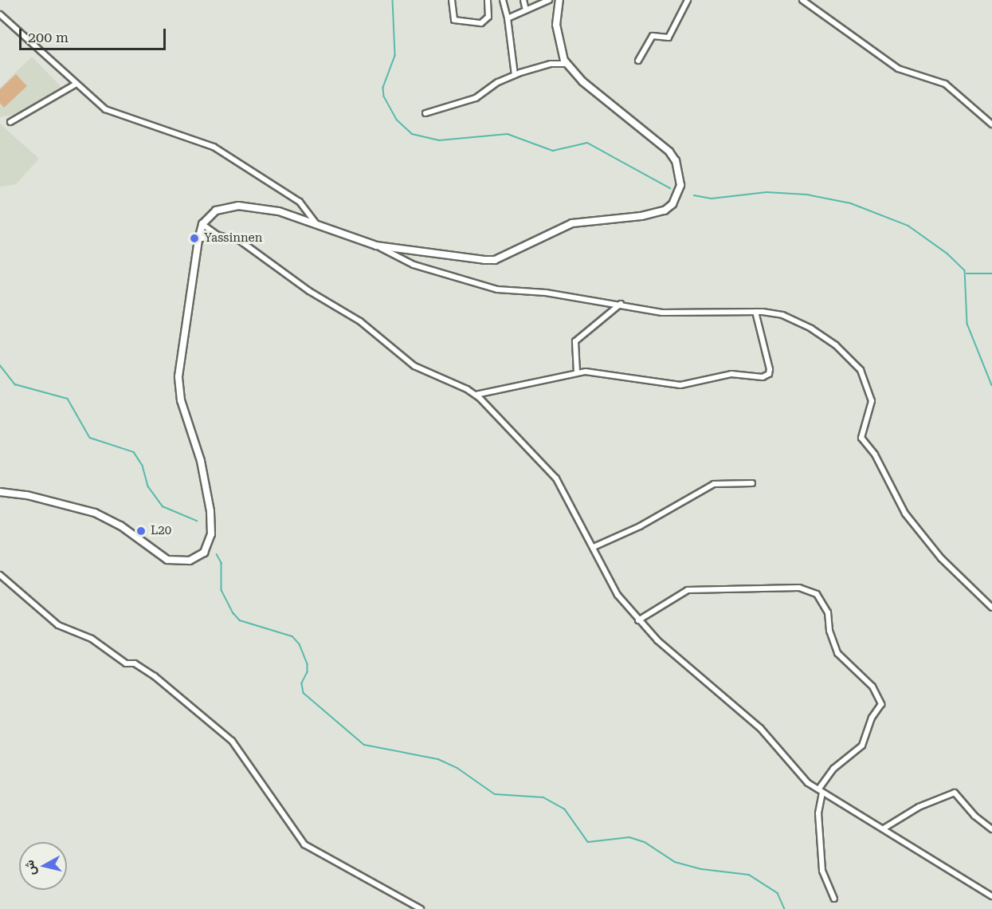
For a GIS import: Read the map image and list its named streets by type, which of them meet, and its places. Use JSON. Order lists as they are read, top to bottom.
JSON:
{
  "places": ["Yassinnen", "L20"],
  "scale_bar": "200 m",
  "north": "left"
}
